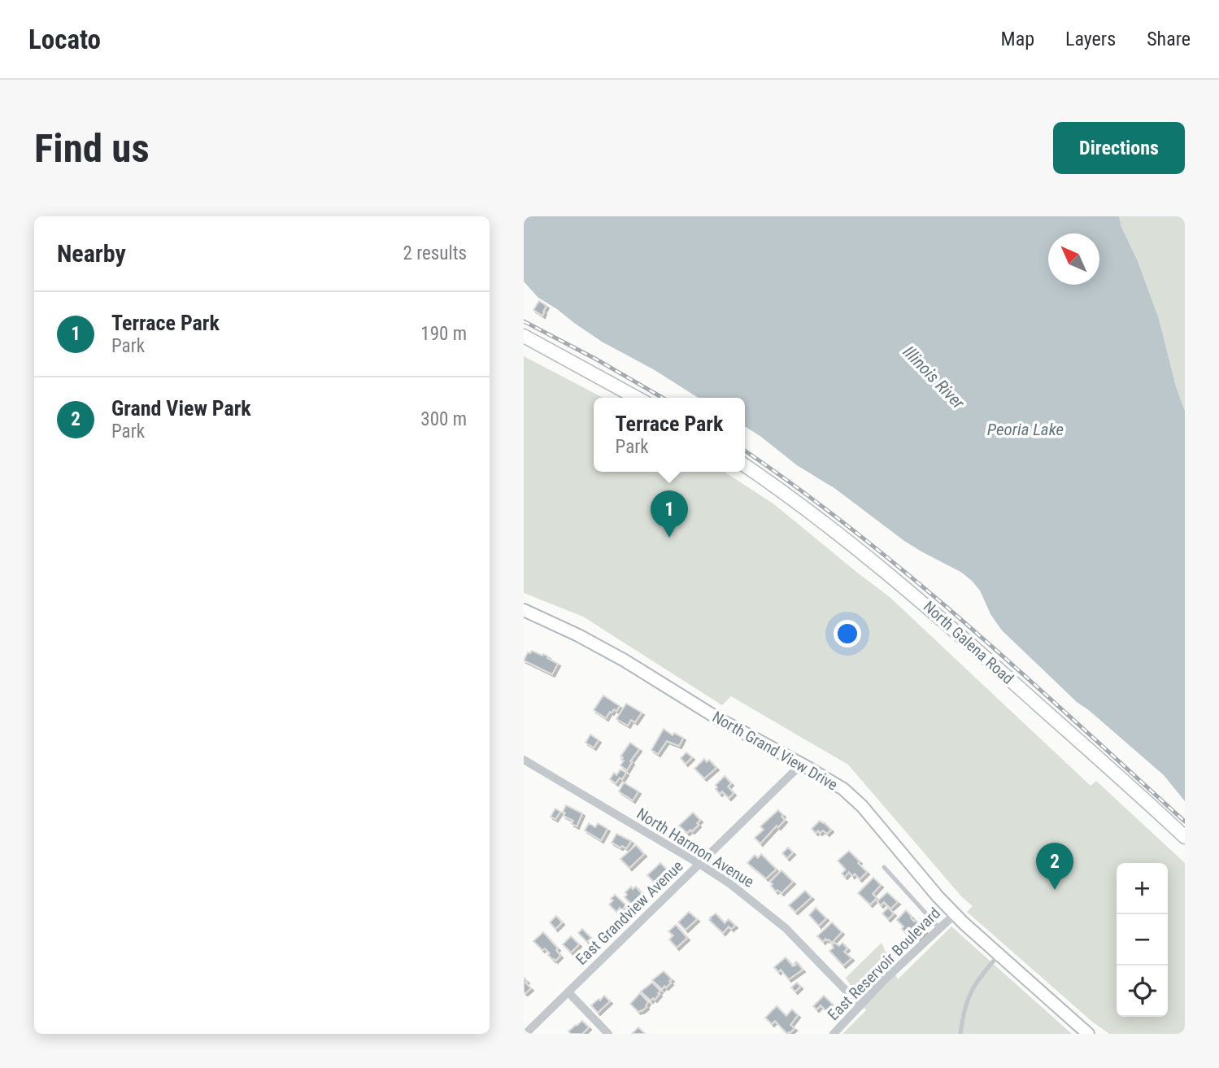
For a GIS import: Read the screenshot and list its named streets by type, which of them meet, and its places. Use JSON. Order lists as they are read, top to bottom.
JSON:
{
  "streets": {
    "main road": ["North Galena Road"],
    "street": [
      "North Grand View Drive",
      "North Harmon Avenue",
      "East Grandview Avenue",
      "East Reservoir Boulevard"
    ]
  },
  "crossings": [
    ["North Grand View Drive", "East Grandview Avenue"],
    ["North Grand View Drive", "East Reservoir Boulevard"],
    ["North Harmon Avenue", "East Grandview Avenue"],
    ["North Harmon Avenue", "East Reservoir Boulevard"]
  ],
  "water": ["Illinois River", "Peoria Lake"],
  "north": "top left",
  "page": {
    "header": "Locato",
    "nav": ["Map", "Layers", "Share"],
    "buttons": "Directions",
    "title": "Find us",
    "heading": ["Nearby", "2 results"],
    "list": [
      {
        "mark": "1",
        "name": "Terrace Park",
        "note": "Park",
        "value": "190 m"
      },
      {
        "mark": "2",
        "name": "Grand View Park",
        "note": "Park",
        "value": "300 m"
      }
    ],
    "popup": ["Terrace Park", "Park"],
    "pins": ["1", "2"],
    "map_buttons": ["+", "−"]
  }
}
